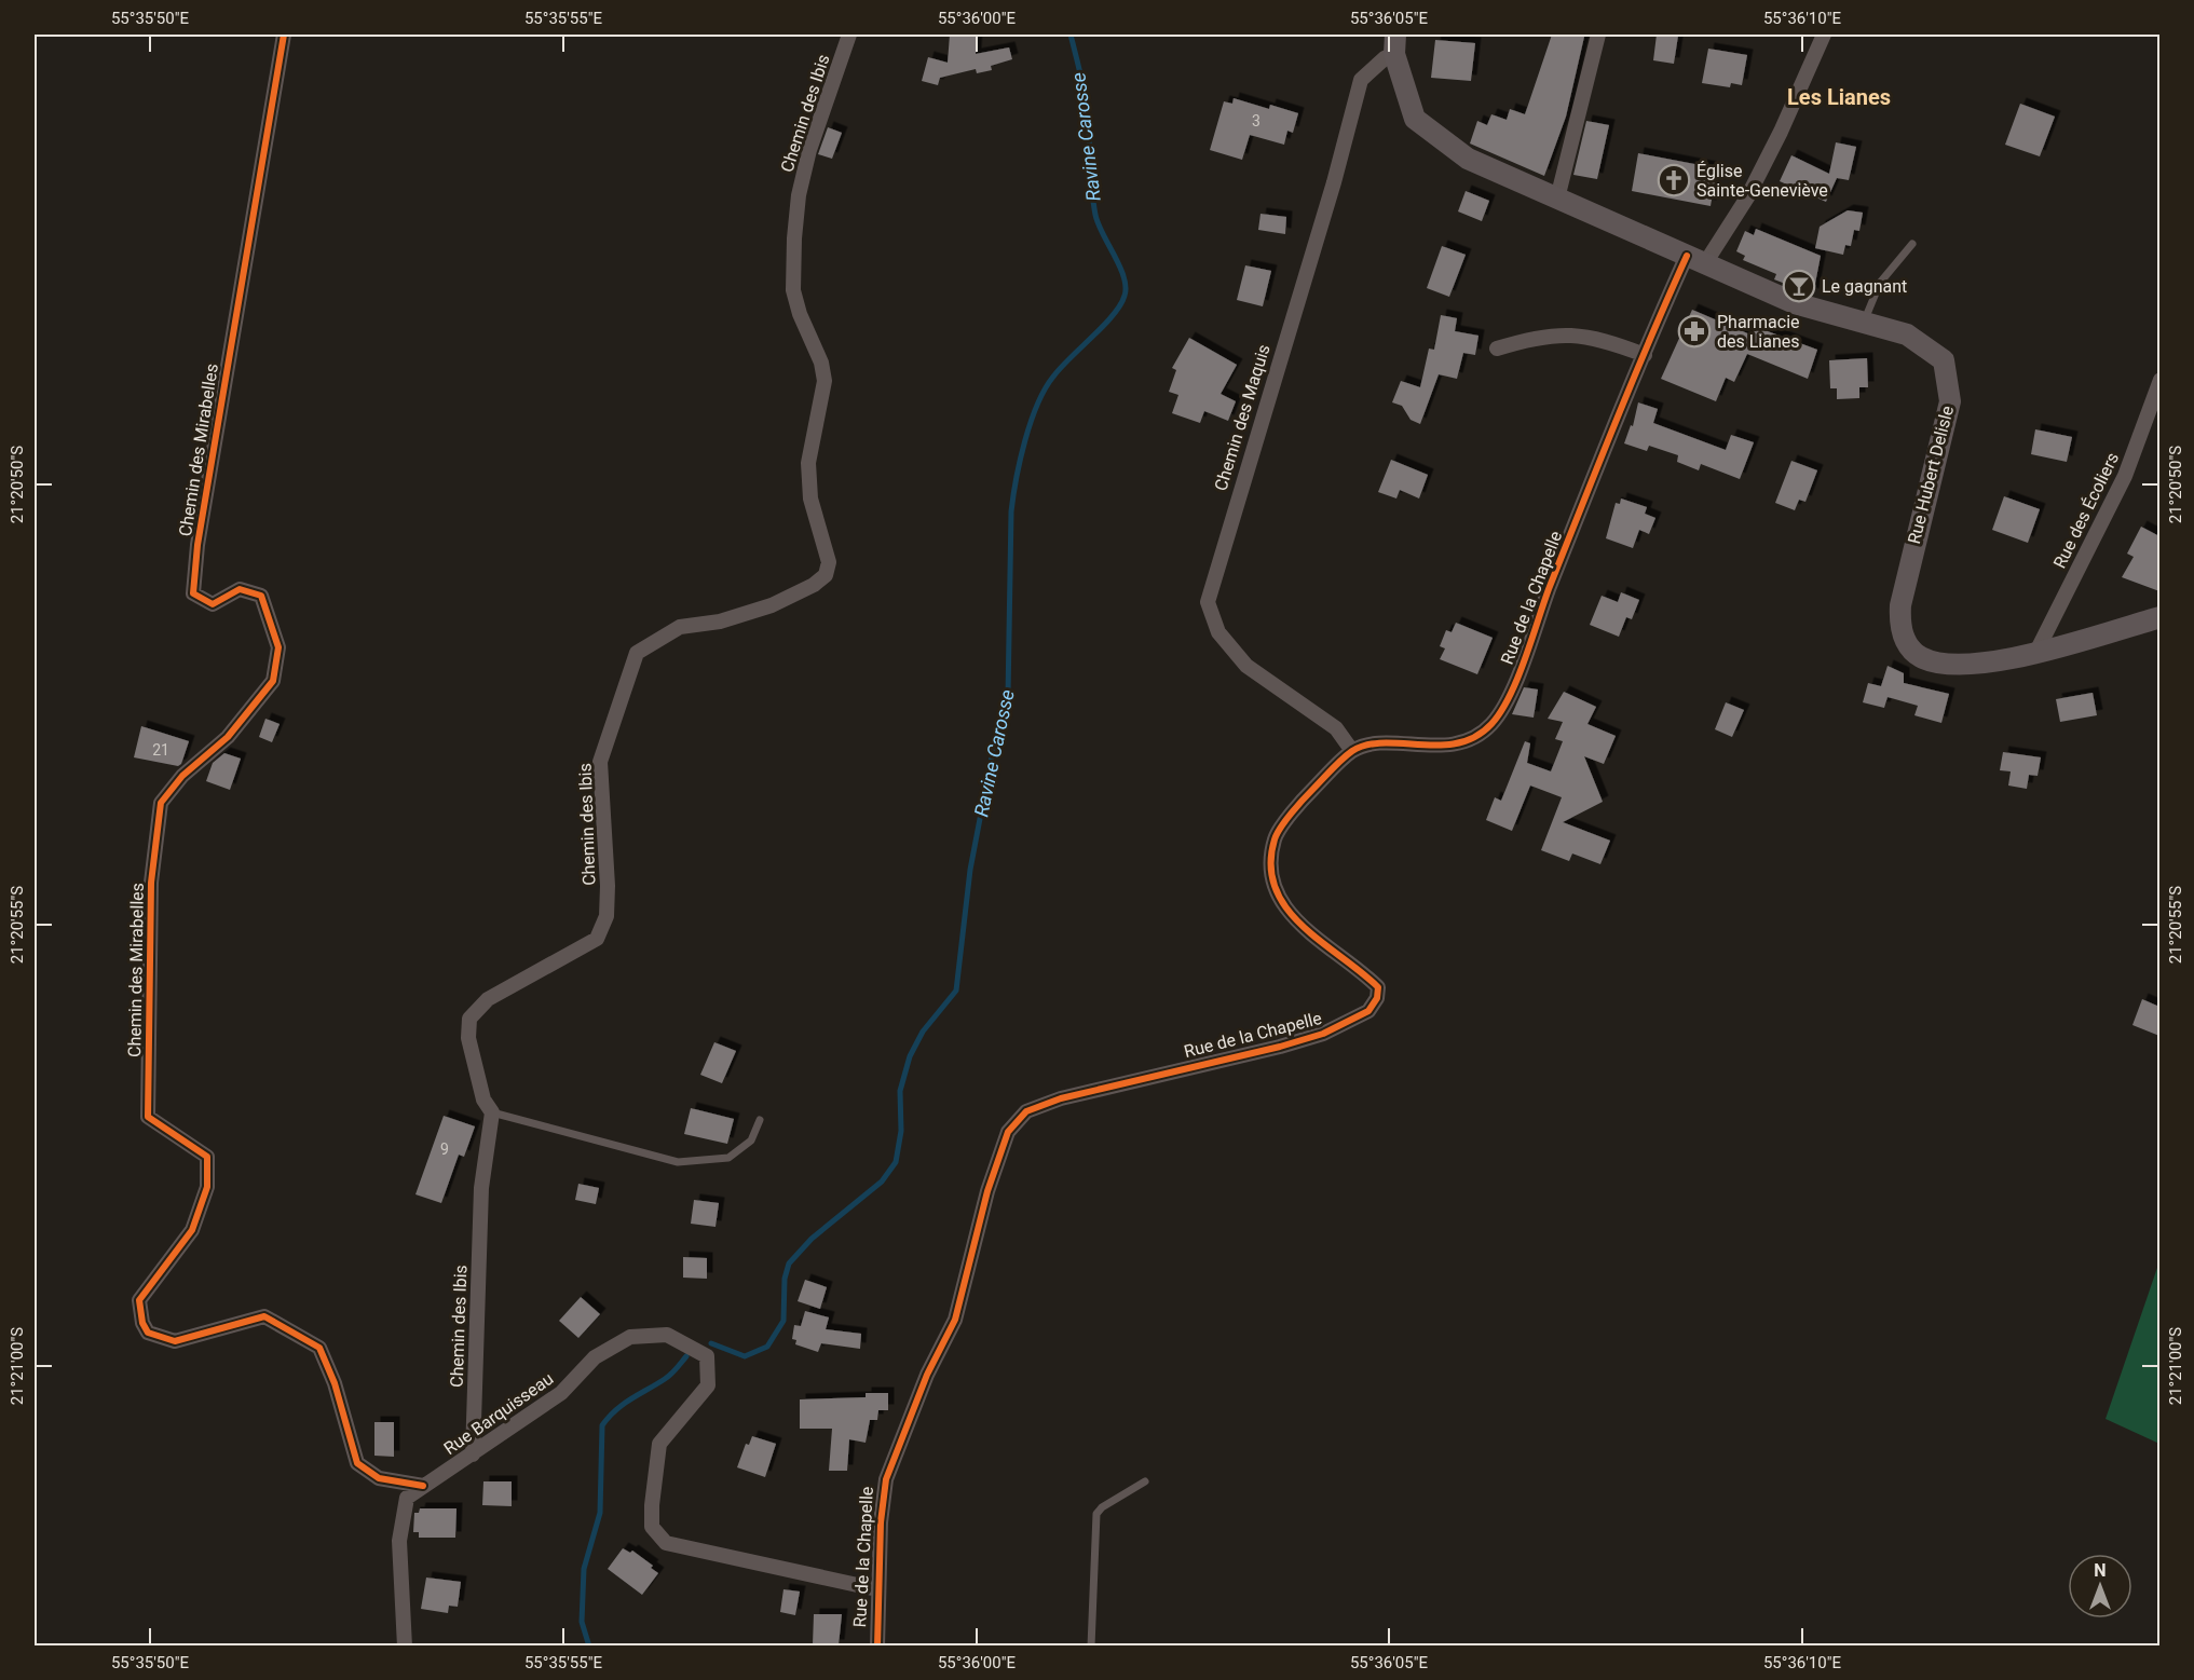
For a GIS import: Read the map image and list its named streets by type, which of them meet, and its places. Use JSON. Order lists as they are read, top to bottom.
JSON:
{
  "streets": {
    "main road": ["Rue Hubert Delisle"],
    "street": [
      "Chemin des Ibis",
      "Chemin des Maquis",
      "Chemin des Mirabelles",
      "Rue des Écoliers",
      "Rue de la Chapelle",
      "Rue Barquisseau"
    ]
  },
  "crossings": [
    ["Chemin des Ibis", "Rue Barquisseau"],
    ["Chemin des Maquis", "Rue Hubert Delisle"],
    ["Chemin des Maquis", "Rue de la Chapelle"],
    ["Chemin des Mirabelles", "Rue Barquisseau"],
    ["Rue Hubert Delisle", "Rue des Écoliers"],
    ["Rue Hubert Delisle", "Rue de la Chapelle"],
    ["Rue de la Chapelle", "Rue Barquisseau"]
  ],
  "districts": ["Les Lianes"],
  "water": ["Ravine Carosse"],
  "places": {
    "church": ["Église Sainte-Geneviève"],
    "bar": ["Le gagnant"],
    "pharmacy": ["Pharmacie des Lianes"]
  },
  "house_numbers": ["3", "21", "9"],
  "north": "top",
  "coordinates": [
    "55°35'50\"E",
    "55°35'55\"E",
    "55°36'00\"E",
    "55°36'05\"E",
    "55°36'10\"E",
    "21°20'50\"S",
    "21°20'55\"S",
    "21°21'00\"S"
  ]
}
